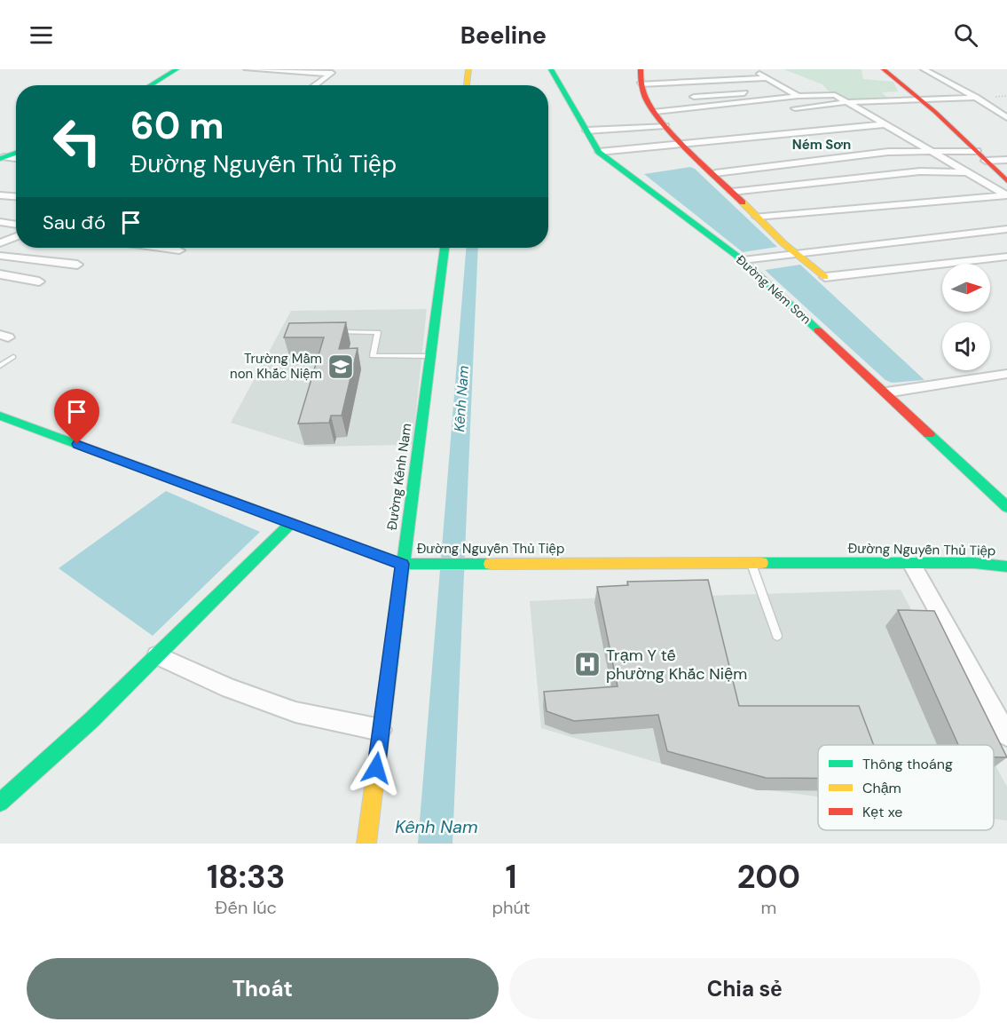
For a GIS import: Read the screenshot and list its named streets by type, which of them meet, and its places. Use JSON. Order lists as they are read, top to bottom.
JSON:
{
  "streets": {
    "street": ["Đường Ném Sơn", "Đường Kênh Nam", "Đường Nguyễn Thủ Tiệp"]
  },
  "crossings": [
    ["Đường Kênh Nam", "Đường Nguyễn Thủ Tiệp"]
  ],
  "districts": ["Ném Sơn"],
  "water": ["Kênh Nam"],
  "places": {
    "school or university": ["Trường Mầm non Khắc Niệm"],
    "hospital": ["Trạm Y tế phường Khắc Niệm"]
  },
  "legend": ["Thông thoáng", "Chậm", "Kẹt xe"],
  "north": "right",
  "page": {
    "header": "Beeline",
    "turn": ["60 m", "Đường Nguyễn Thủ Tiệp"],
    "then": "Sau đó",
    "eta": [
      "18:33",
      "Đến lúc",
      "1",
      "phút",
      "200",
      "m"
    ],
    "buttons": ["Thoát", "Chia sẻ"]
  }
}
